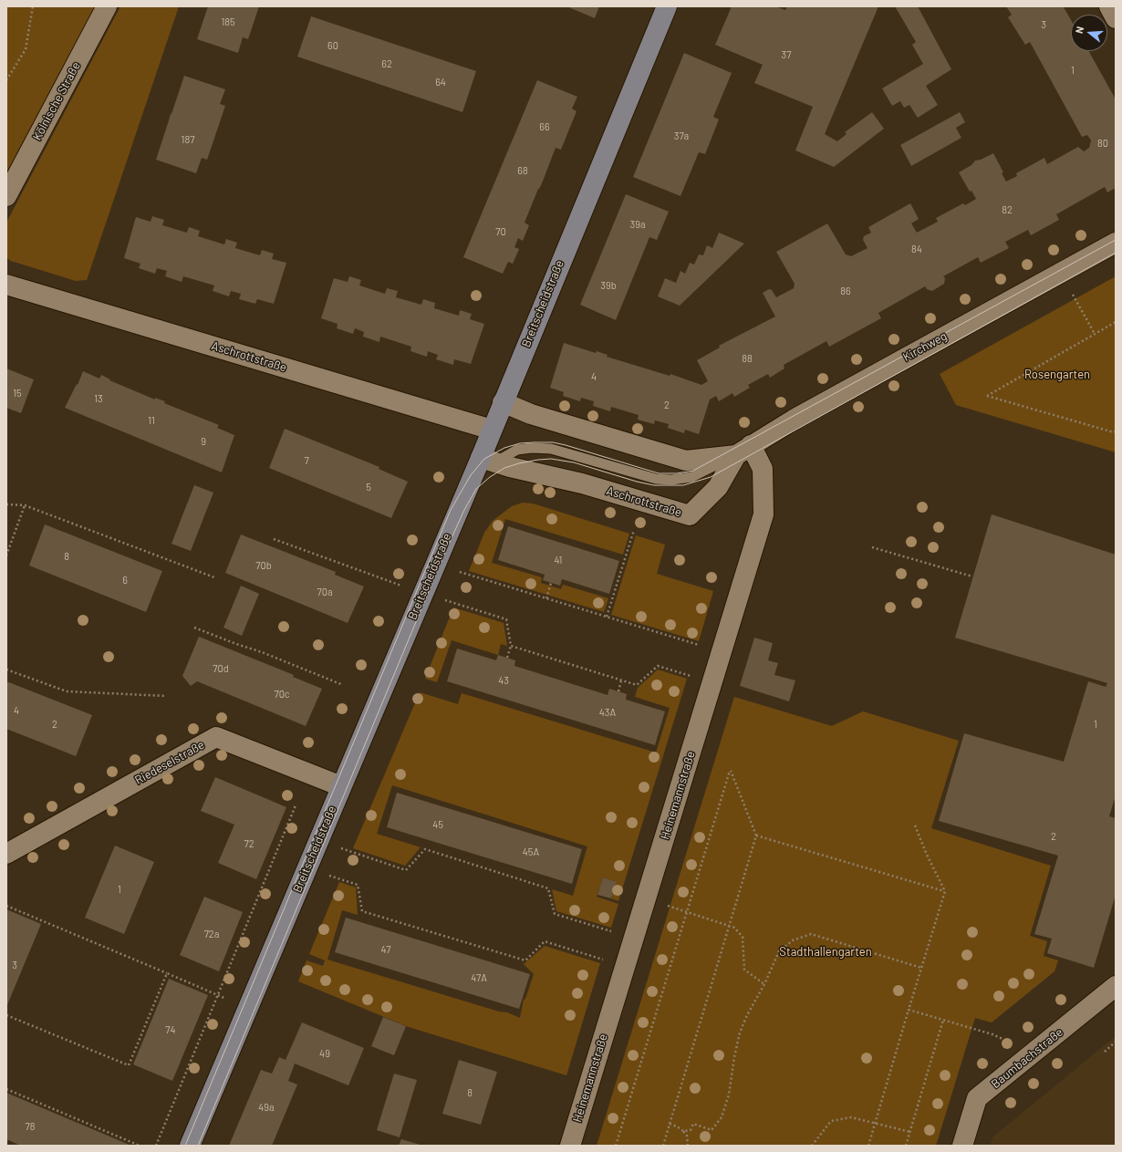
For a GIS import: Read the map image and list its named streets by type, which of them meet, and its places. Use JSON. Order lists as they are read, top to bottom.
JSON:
{
  "streets": {
    "main road": ["Breitscheidstraße"],
    "street": [
      "Kölnische Straße",
      "Kirchweg",
      "Aschrottstraße",
      "Riedeselstraße",
      "Heinemannstraße",
      "Baumbachstraße"
    ]
  },
  "crossings": [
    ["Breitscheidstraße", "Aschrottstraße"],
    ["Breitscheidstraße", "Riedeselstraße"],
    ["Kirchweg", "Aschrottstraße"],
    ["Kirchweg", "Heinemannstraße"],
    ["Aschrottstraße", "Heinemannstraße"]
  ],
  "parks": ["Rosengarten", "Stadthallengarten"],
  "house_numbers": [
    "185",
    "3",
    "60",
    "37",
    "62",
    "1",
    "64",
    "66",
    "37a",
    "187",
    "80",
    "68",
    "82",
    "39a",
    "70",
    "84",
    "39b",
    "86",
    "88",
    "4",
    "15",
    "13",
    "2",
    "11",
    "9",
    "7",
    "5",
    "8",
    "41",
    "70b",
    "6",
    "70a",
    "70d",
    "43",
    "70c",
    "4",
    "43A",
    "2",
    "1",
    "45",
    "2",
    "72",
    "45A",
    "1",
    "72a",
    "47",
    "3",
    "47A",
    "74",
    "49",
    "8",
    "49a",
    "78"
  ],
  "north": "left"
}
